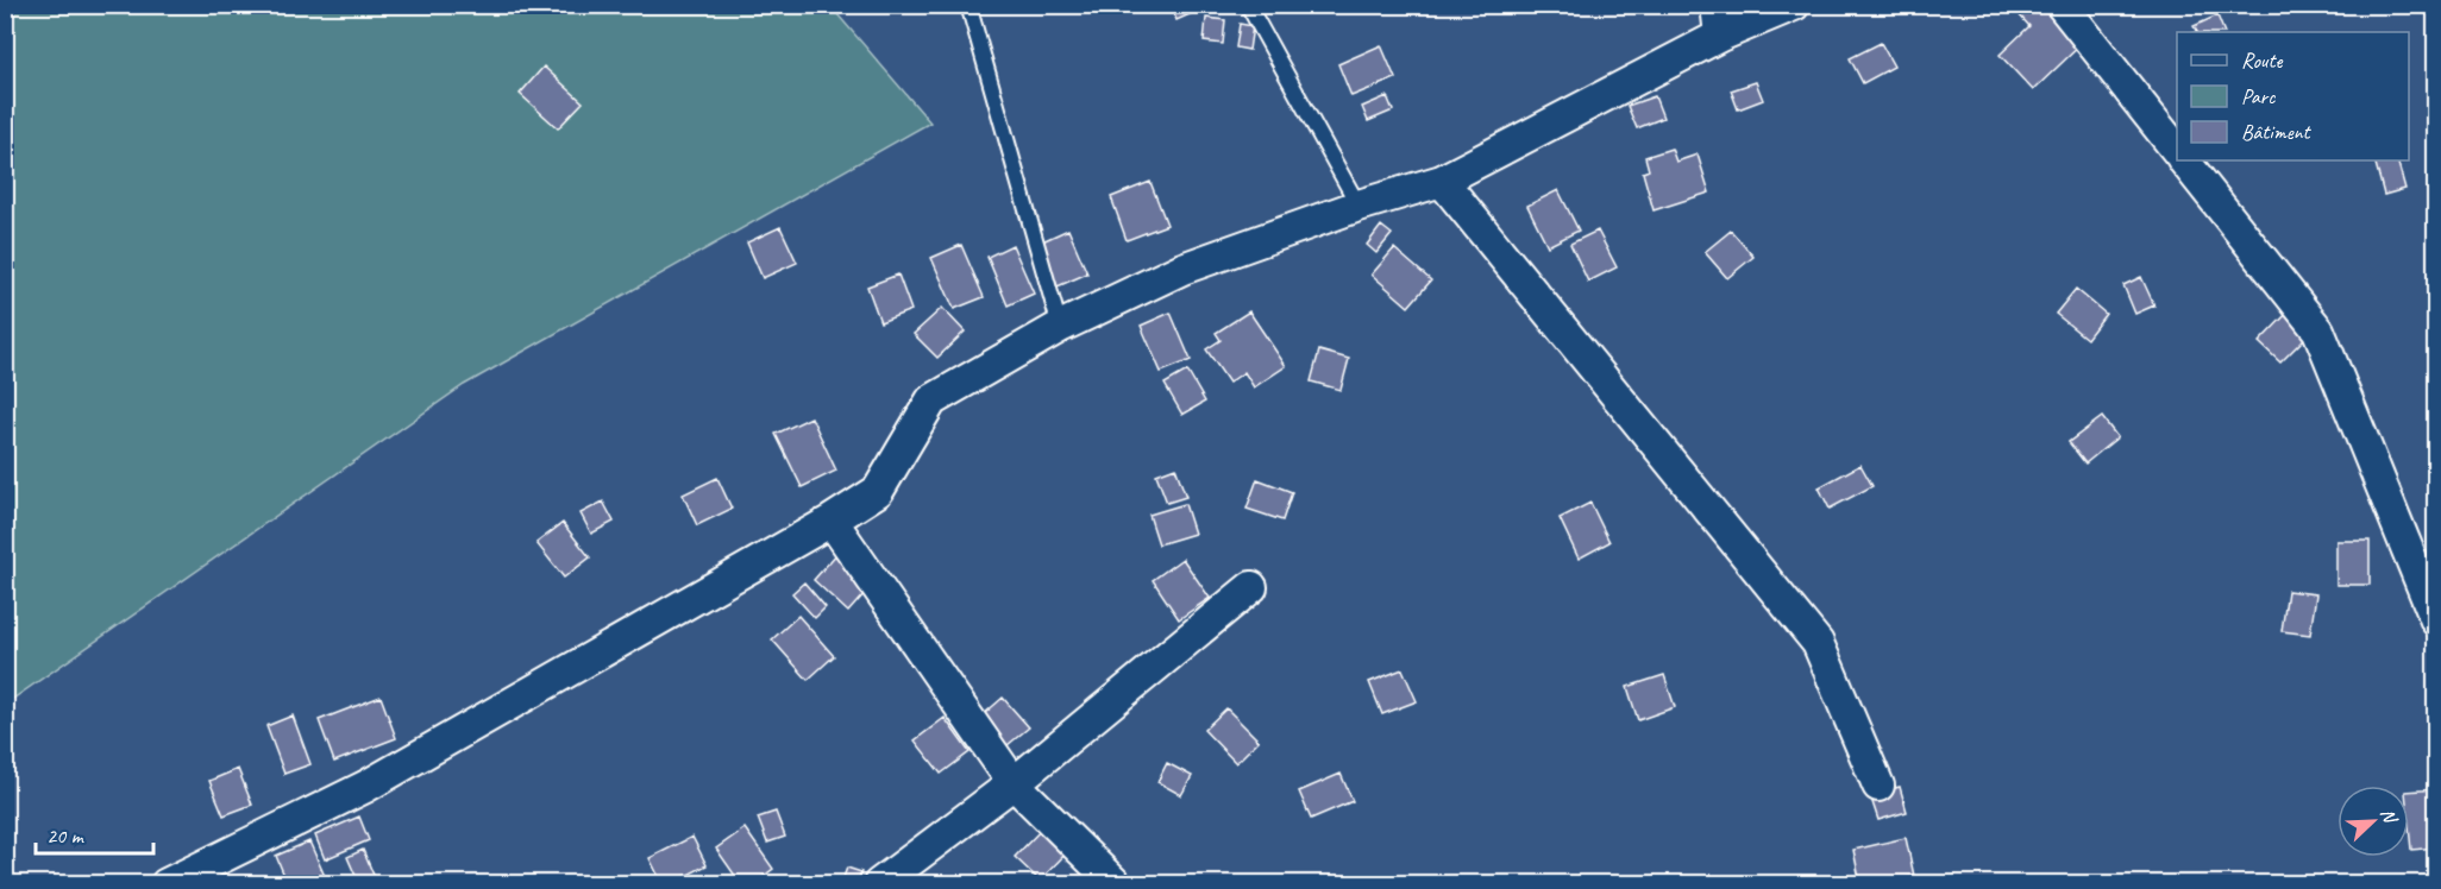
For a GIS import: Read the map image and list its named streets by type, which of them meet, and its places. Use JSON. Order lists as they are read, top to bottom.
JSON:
{
  "legend": ["Route", "Parc", "Bâtiment"],
  "scale_bar": "20 m",
  "north": "top right"
}
